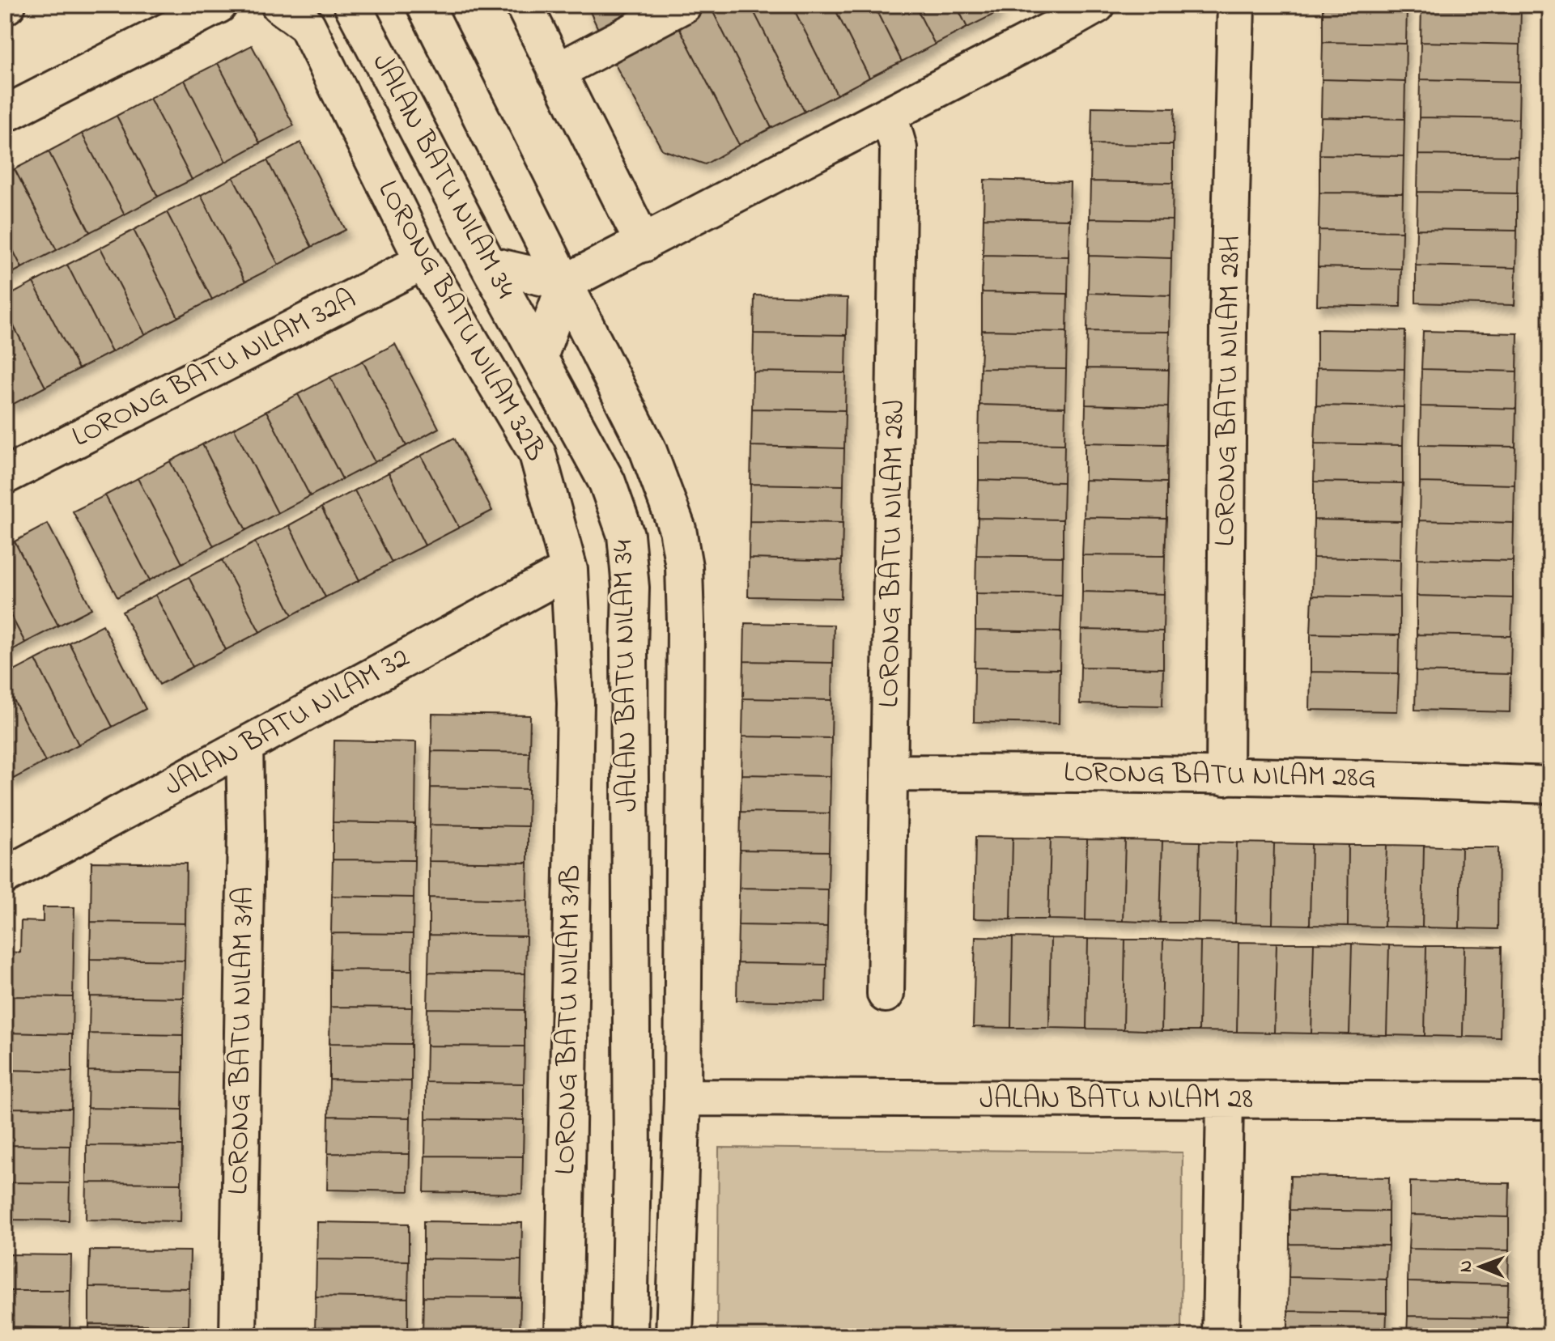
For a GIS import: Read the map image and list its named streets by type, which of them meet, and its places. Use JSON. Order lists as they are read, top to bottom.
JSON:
{
  "streets": {
    "street": [
      "JALAN BATU NILAM 34",
      "LORONG BATU NILAM 32B",
      "LORONG BATU NILAM 32A",
      "LORONG BATU NILAM 28H",
      "LORONG BATU NILAM 28J",
      "JALAN BATU NILAM 32",
      "LORONG BATU NILAM 28G",
      "LORONG BATU NILAM 31B",
      "LORONG BATU NILAM 31A",
      "JALAN BATU NILAM 28"
    ]
  },
  "crossings": [
    ["JALAN BATU NILAM 34", "JALAN BATU NILAM 28"],
    ["LORONG BATU NILAM 32B", "LORONG BATU NILAM 32A"],
    ["LORONG BATU NILAM 32B", "JALAN BATU NILAM 32"],
    ["LORONG BATU NILAM 32B", "LORONG BATU NILAM 31B"],
    ["LORONG BATU NILAM 28H", "LORONG BATU NILAM 28G"],
    ["LORONG BATU NILAM 28J", "LORONG BATU NILAM 28G"],
    ["JALAN BATU NILAM 32", "LORONG BATU NILAM 31A"]
  ],
  "north": "left"
}
